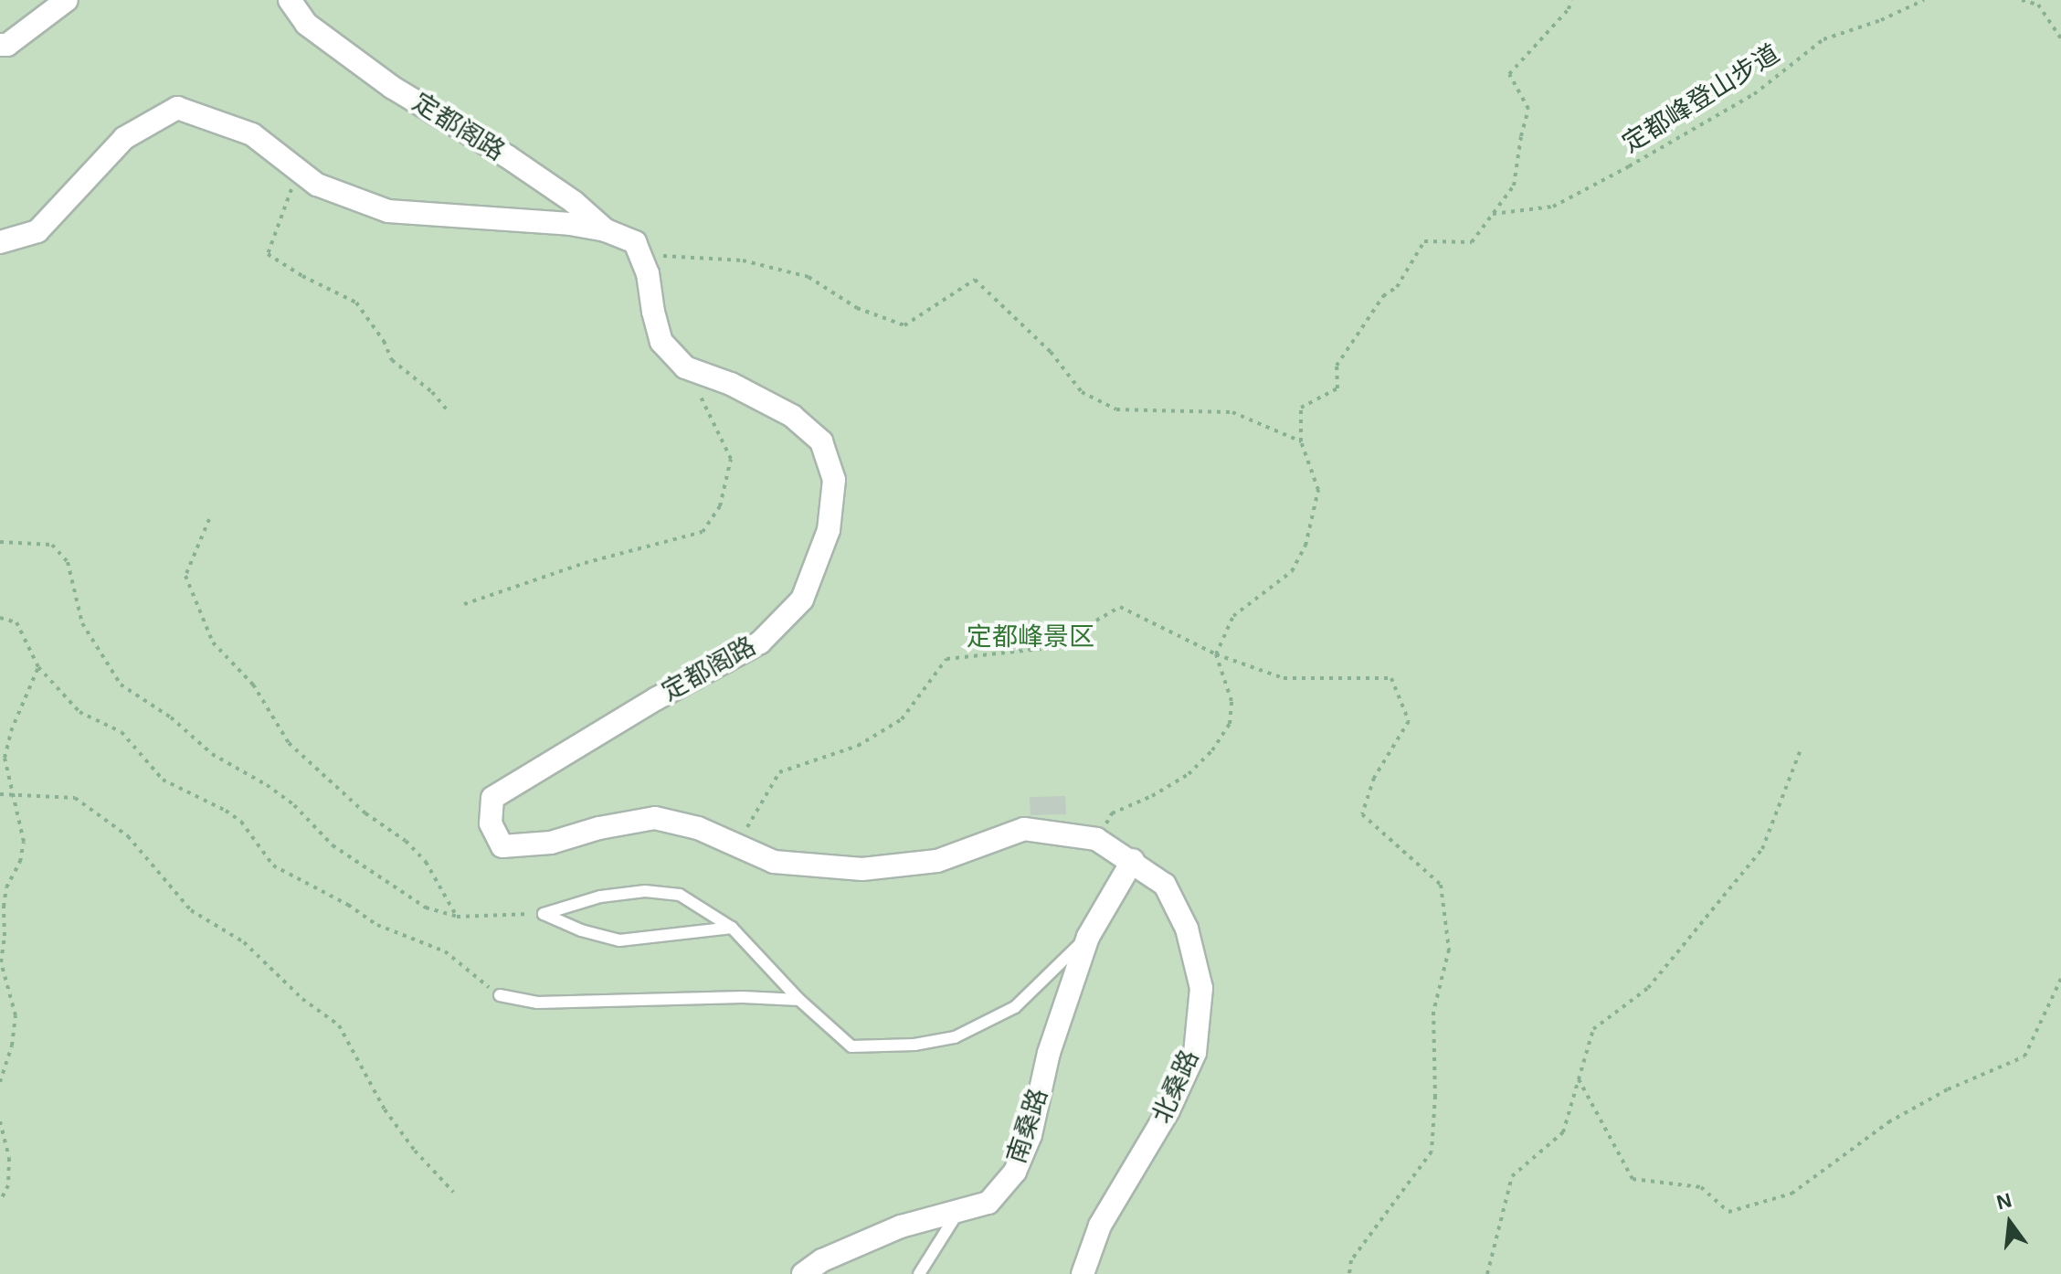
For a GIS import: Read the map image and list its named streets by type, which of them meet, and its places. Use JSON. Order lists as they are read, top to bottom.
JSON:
{
  "streets": {
    "street": ["定都阁路", "北桑路", "南桑路"],
    "path": ["定都峰登山步道"]
  },
  "crossings": [
    ["定都阁路", "北桑路"],
    ["定都阁路", "南桑路"],
    ["北桑路", "南桑路"]
  ],
  "parks": ["定都峰景区"],
  "north": "top"
}
